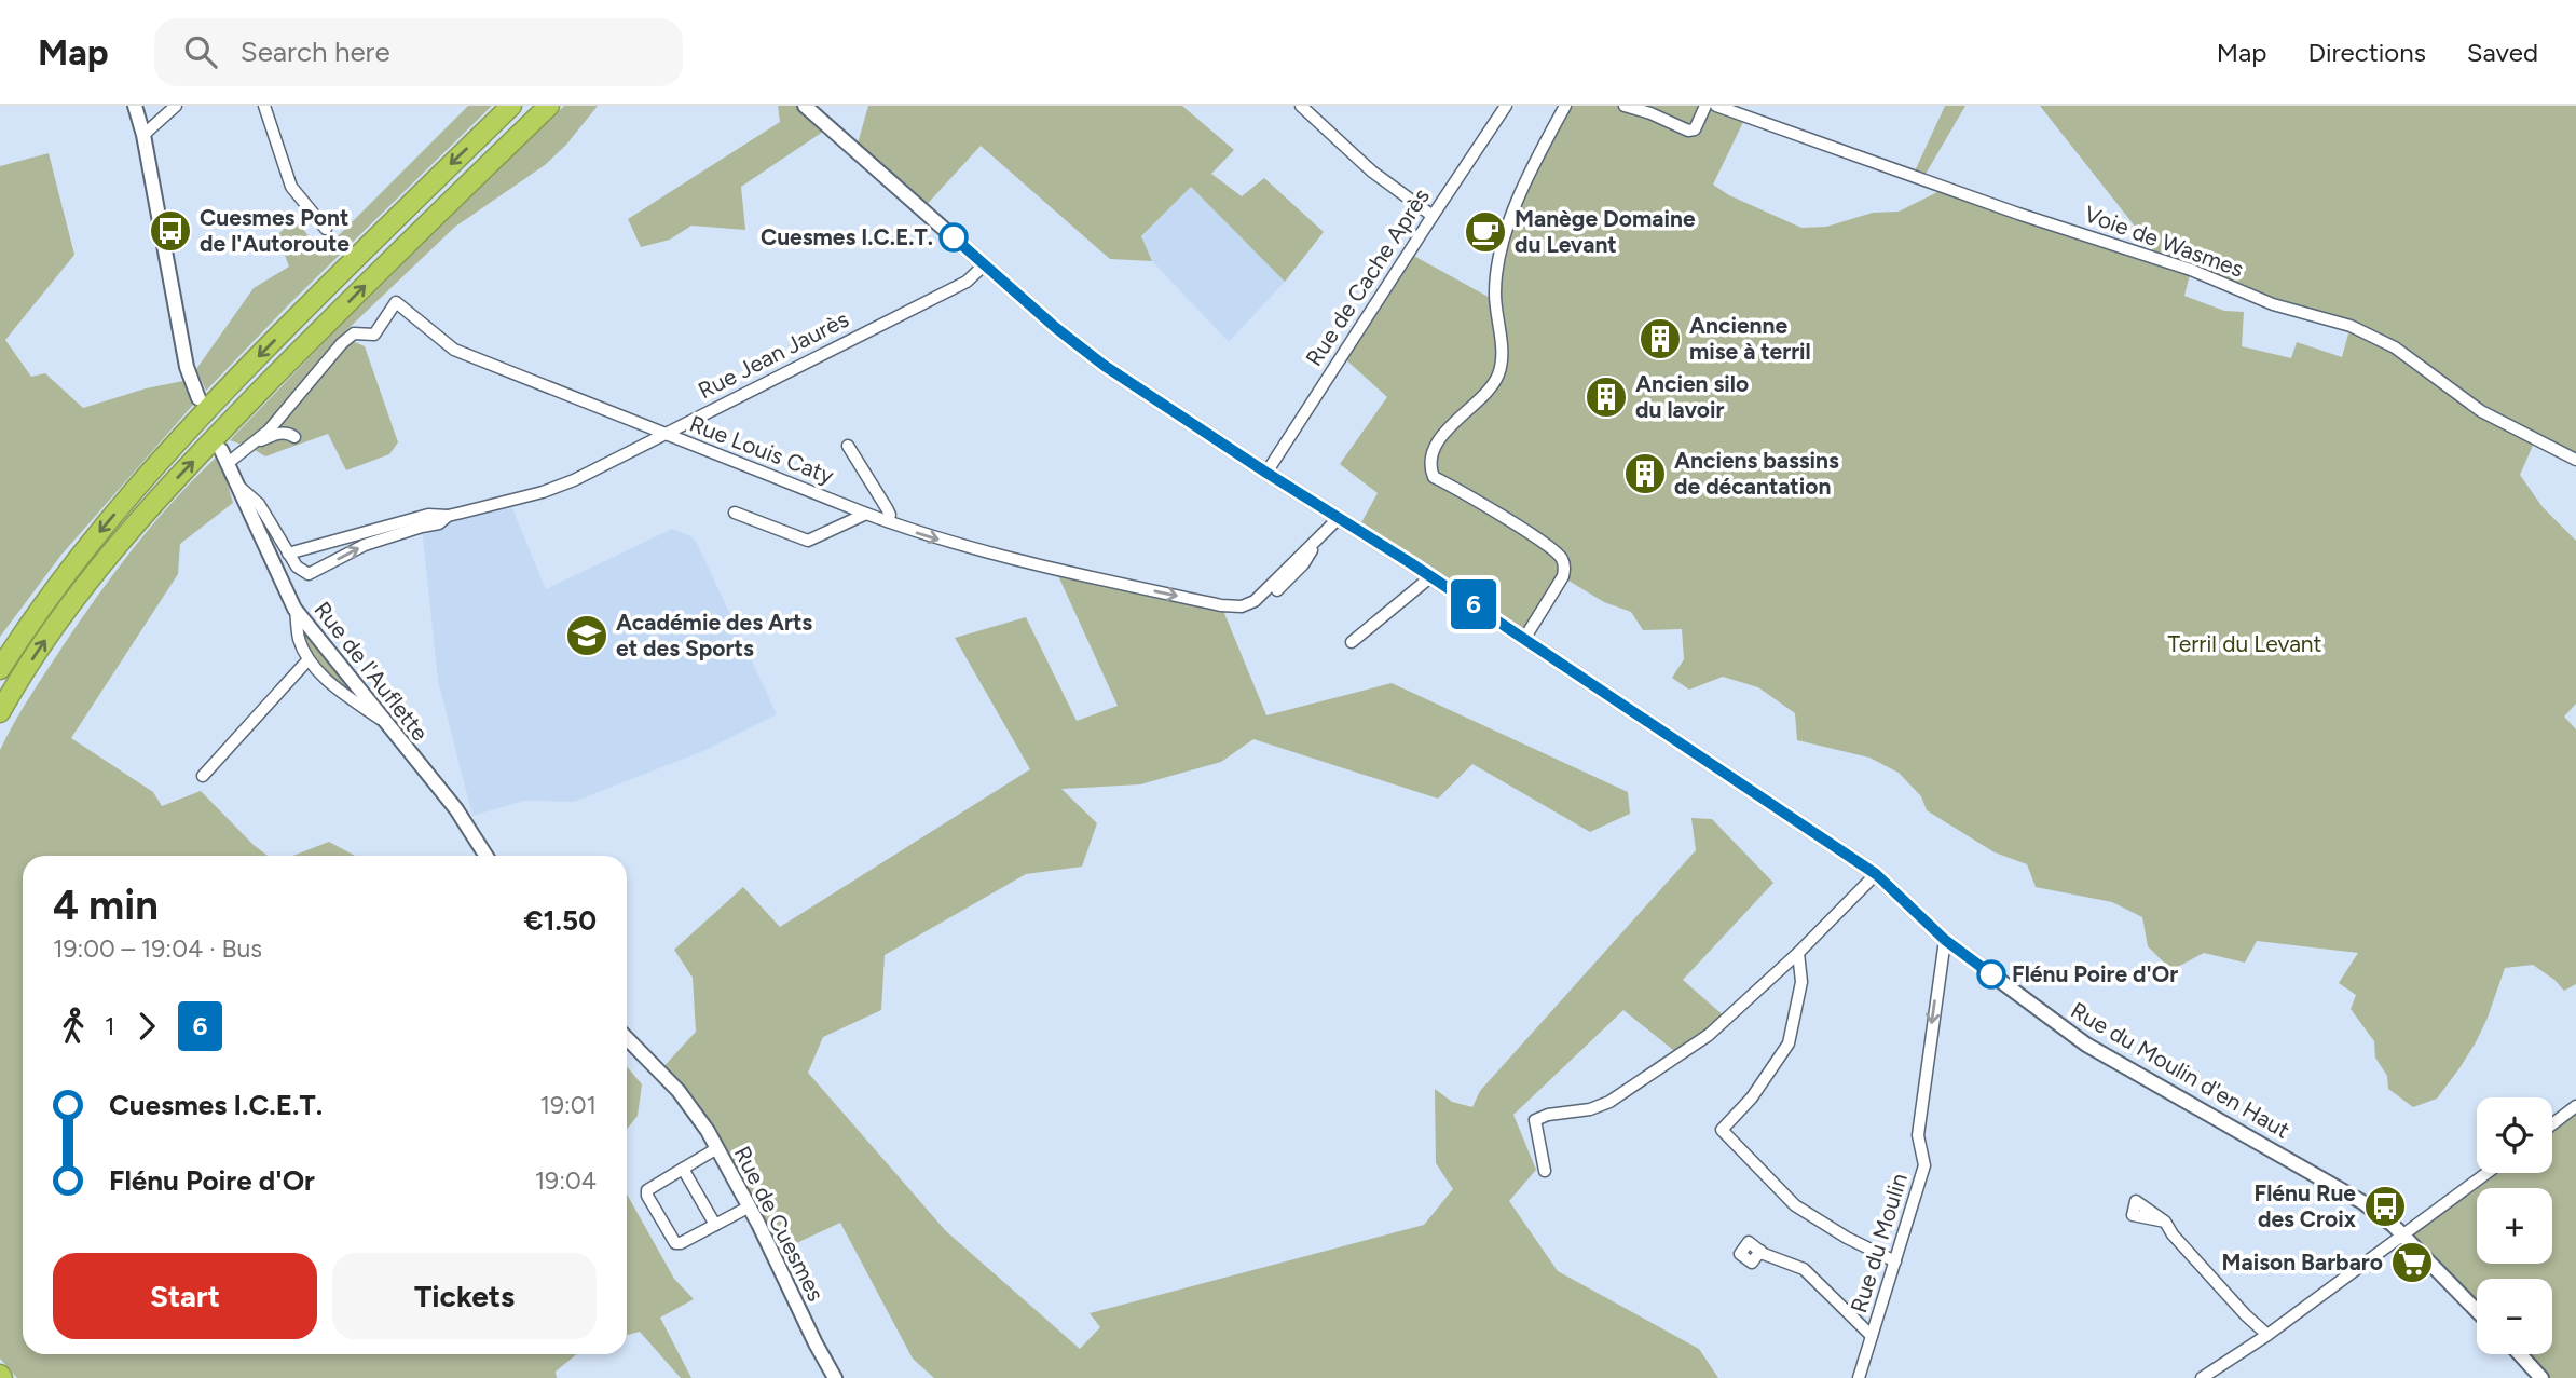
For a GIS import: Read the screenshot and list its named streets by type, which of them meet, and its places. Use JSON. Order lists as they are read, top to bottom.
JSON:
{
  "streets": {
    "street": [
      "Voie de Wasmes",
      "Rue de Cache Après",
      "Rue Jean Jaurès",
      "Rue Louis Caty",
      "Rue de l'Auflette",
      "Rue du Moulin d'en Haut",
      "Rue de Cuesmes",
      "Rue du Moulin"
    ]
  },
  "crossings": [
    ["Rue de Cache Après", "Rue du Moulin d'en Haut"],
    ["Rue Jean Jaurès", "Rue Louis Caty"],
    ["Rue Jean Jaurès", "Rue du Moulin d'en Haut"],
    ["Rue Louis Caty", "Rue de l'Auflette"],
    ["Rue Louis Caty", "Rue du Moulin d'en Haut"],
    ["Rue du Moulin d'en Haut", "Rue du Moulin"]
  ],
  "one_way": ["Rue du Moulin"],
  "parks": ["Terril du Levant"],
  "places": {
    "bus stop": ["Cuesmes Pont de l'Autoroute", "Flénu Rue des Croix"],
    "cafe": ["Manège Domaine du Levant"],
    "other": ["Cuesmes I.C.E.T.", "Flénu Poire d'Or"],
    "building": ["Ancienne mise à terril", "Ancien silo du lavoir", "Anciens bassins de décantation"],
    "school or university": ["Académie des Arts et des Sports"],
    "supermarket": ["Maison Barbaro"]
  },
  "lines": ["bus line 6"],
  "page": {
    "header": "Map",
    "search": "Search here",
    "nav": ["Map", "Directions", "Saved"],
    "on_map": "6",
    "heading": ["4 min", "19:00 – 19:04 · Bus", "€1.50"],
    "legs": ["1", "6"],
    "list": [
      {
        "name": "Cuesmes I.C.E.T.",
        "value": "19:01"
      },
      {
        "name": "Flénu Poire d'Or",
        "value": "19:04"
      }
    ],
    "map_buttons": ["+", "−"],
    "buttons": ["Start", "Tickets"]
  }
}
